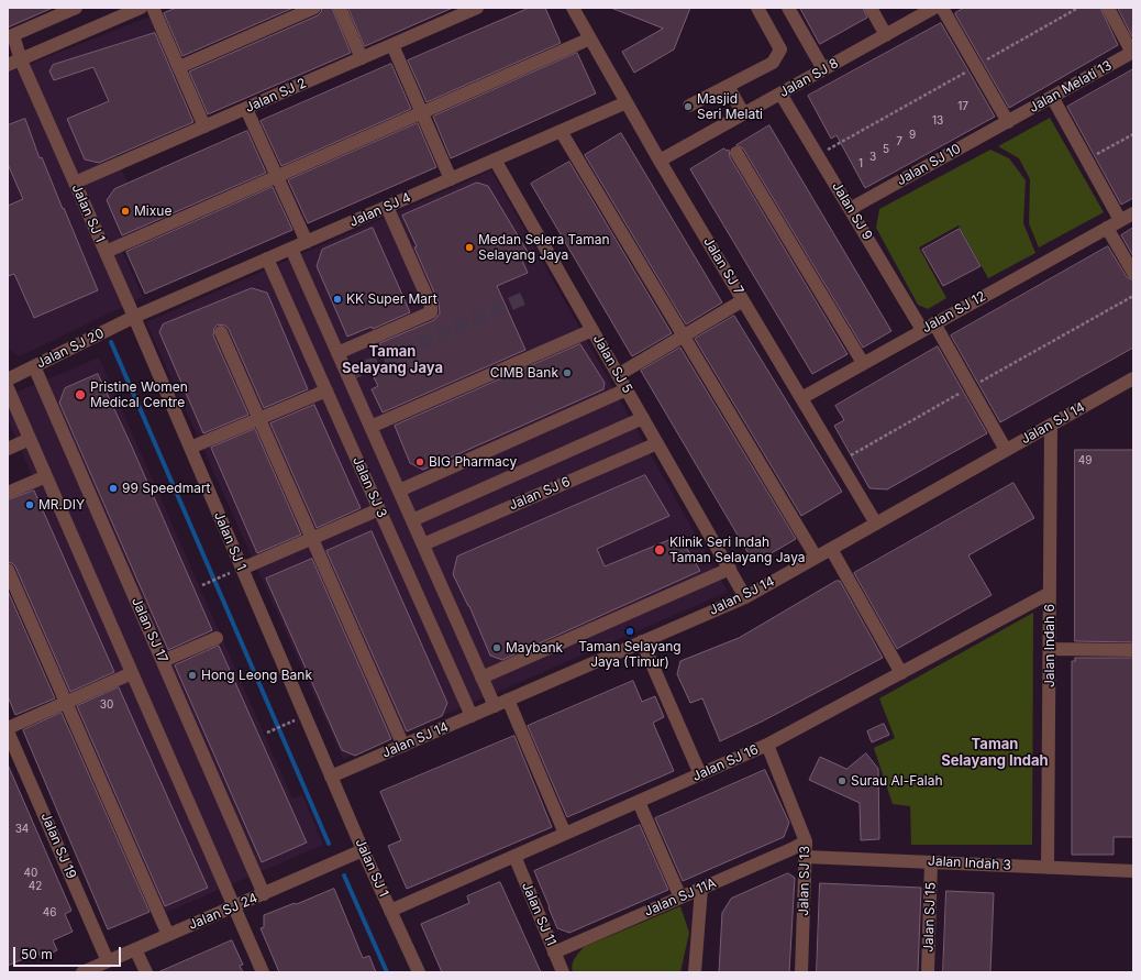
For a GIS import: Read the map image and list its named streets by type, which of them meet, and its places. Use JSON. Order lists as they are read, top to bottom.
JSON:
{
  "streets": {
    "street": [
      "Jalan SJ 8",
      "Jalan Melati 13",
      "Jalan SJ 2",
      "Jalan SJ 10",
      "Jalan SJ 4",
      "Jalan SJ 9",
      "Jalan SJ 1",
      "Jalan SJ 7",
      "Jalan SJ 12",
      "Jalan SJ 20",
      "Jalan SJ 5",
      "Jalan SJ 14",
      "Jalan SJ 3",
      "Jalan SJ 6",
      "Jalan SJ 17",
      "Jalan Indah 6",
      "Jalan SJ 16",
      "Jalan SJ 19",
      "Jalan Indah 3",
      "Jalan SJ 13",
      "Jalan SJ 11A",
      "Jalan SJ 24",
      "Jalan SJ 11",
      "Jalan SJ 15"
    ]
  },
  "crossings": [
    ["Jalan SJ 8", "Jalan SJ 9"],
    ["Jalan SJ 8", "Jalan SJ 7"],
    ["Jalan Melati 13", "Jalan SJ 10"],
    ["Jalan SJ 2", "Jalan SJ 1"],
    ["Jalan SJ 10", "Jalan SJ 9"],
    ["Jalan SJ 4", "Jalan SJ 1"],
    ["Jalan SJ 4", "Jalan SJ 7"],
    ["Jalan SJ 4", "Jalan SJ 20"],
    ["Jalan SJ 4", "Jalan SJ 5"],
    ["Jalan SJ 4", "Jalan SJ 3"],
    ["Jalan SJ 9", "Jalan SJ 12"],
    ["Jalan SJ 1", "Jalan SJ 20"],
    ["Jalan SJ 1", "Jalan SJ 14"],
    ["Jalan SJ 1", "Jalan SJ 16"],
    ["Jalan SJ 1", "Jalan SJ 24"],
    ["Jalan SJ 7", "Jalan SJ 12"],
    ["Jalan SJ 7", "Jalan SJ 14"],
    ["Jalan SJ 20", "Jalan SJ 17"],
    ["Jalan SJ 5", "Jalan SJ 14"],
    ["Jalan SJ 5", "Jalan SJ 6"],
    ["Jalan SJ 14", "Jalan SJ 3"],
    ["Jalan SJ 14", "Jalan Indah 6"],
    ["Jalan SJ 3", "Jalan SJ 6"],
    ["Jalan SJ 17", "Jalan SJ 24"],
    ["Jalan Indah 6", "Jalan SJ 16"],
    ["Jalan Indah 6", "Jalan Indah 3"],
    ["Jalan SJ 16", "Jalan SJ 13"],
    ["Jalan SJ 16", "Jalan SJ 11"],
    ["Jalan SJ 19", "Jalan SJ 24"],
    ["Jalan Indah 3", "Jalan SJ 13"],
    ["Jalan Indah 3", "Jalan SJ 15"],
    ["Jalan SJ 13", "Jalan SJ 11A"],
    ["Jalan SJ 11A", "Jalan SJ 11"]
  ],
  "districts": ["Taman Selayang Jaya", "Taman Selayang Indah"],
  "places": [
    "Masjid Seri Melati",
    "Mixue",
    "Medan Selera Taman Selayang Jaya",
    "KK Super Mart",
    "CIMB Bank",
    "Pristine Women Medical Centre",
    "BIG Pharmacy",
    "99 Speedmart",
    "MR.DIY",
    "Klinik Seri Indah Taman Selayang Jaya",
    "Taman Selayang Jaya (Timur)",
    "Maybank",
    "Hong Leong Bank",
    "Surau Al-Falah"
  ],
  "house_numbers": [
    "17",
    "13",
    "9",
    "7",
    "5",
    "3",
    "1",
    "49",
    "30",
    "34",
    "40",
    "42",
    "46"
  ],
  "scale_bar": "50 m"
}
